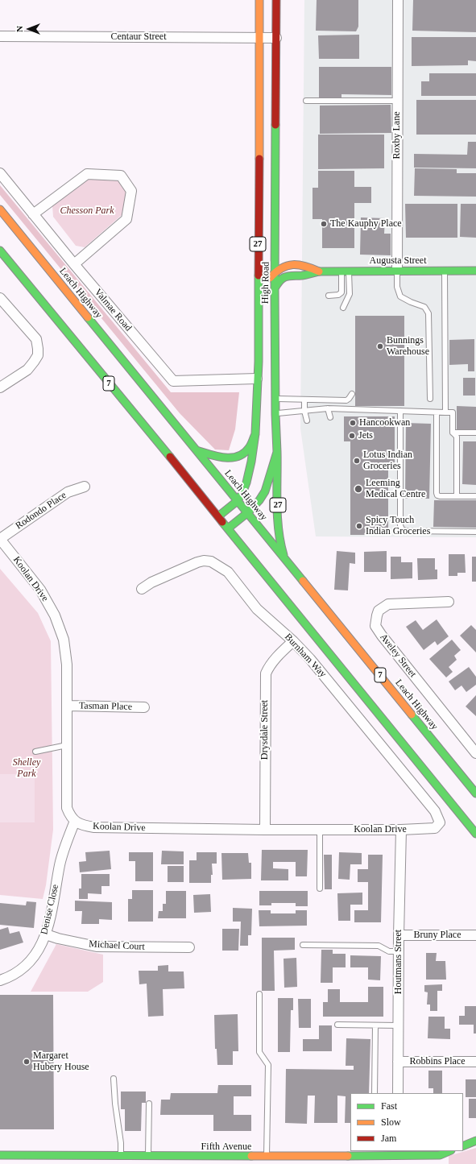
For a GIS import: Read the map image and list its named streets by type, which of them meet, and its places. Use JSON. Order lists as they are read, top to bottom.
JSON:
{
  "streets": {
    "main road": [
      "27",
      "Augusta Street",
      "High Road",
      "Leach Highway",
      "7",
      "Fifth Avenue"
    ],
    "street": [
      "Centaur Street",
      "Roxby Lane",
      "Valmae Road",
      "Rodondo Place",
      "Koolan Drive",
      "Burnham Way",
      "Aveley Street",
      "Tasman Place",
      "Drysdale Street",
      "Denise Close",
      "Bruny Place",
      "Michael Court",
      "Houtmans Street",
      "Robbins Place"
    ]
  },
  "crossings": [
    ["Centaur Street", "High Road"],
    ["Roxby Lane", "Augusta Street"],
    ["27", "High Road"],
    ["27", "Leach Highway"],
    ["Augusta Street", "High Road"],
    ["High Road", "Leach Highway"],
    ["High Road", "Valmae Road"],
    ["High Road", "7"],
    ["Rodondo Place", "Koolan Drive"],
    ["Koolan Drive", "Burnham Way"],
    ["Koolan Drive", "Tasman Place"],
    ["Koolan Drive", "Drysdale Street"],
    ["Koolan Drive", "Denise Close"],
    ["Koolan Drive", "Houtmans Street"],
    ["Burnham Way", "Drysdale Street"],
    ["Denise Close", "Michael Court"],
    ["Bruny Place", "Houtmans Street"],
    ["Houtmans Street", "Robbins Place"]
  ],
  "parks": ["Chesson Park", "Shelley Park"],
  "places": [
    "The Kauphy Place",
    "Bunnings Warehouse",
    "Hancookwan",
    "Jets",
    "Lotus Indian Groceries",
    "Leeming Medical Centre",
    "Spicy Touch Indian Groceries",
    "Margaret Hubery House"
  ],
  "legend": ["Fast", "Slow", "Jam"],
  "north": "left"
}
